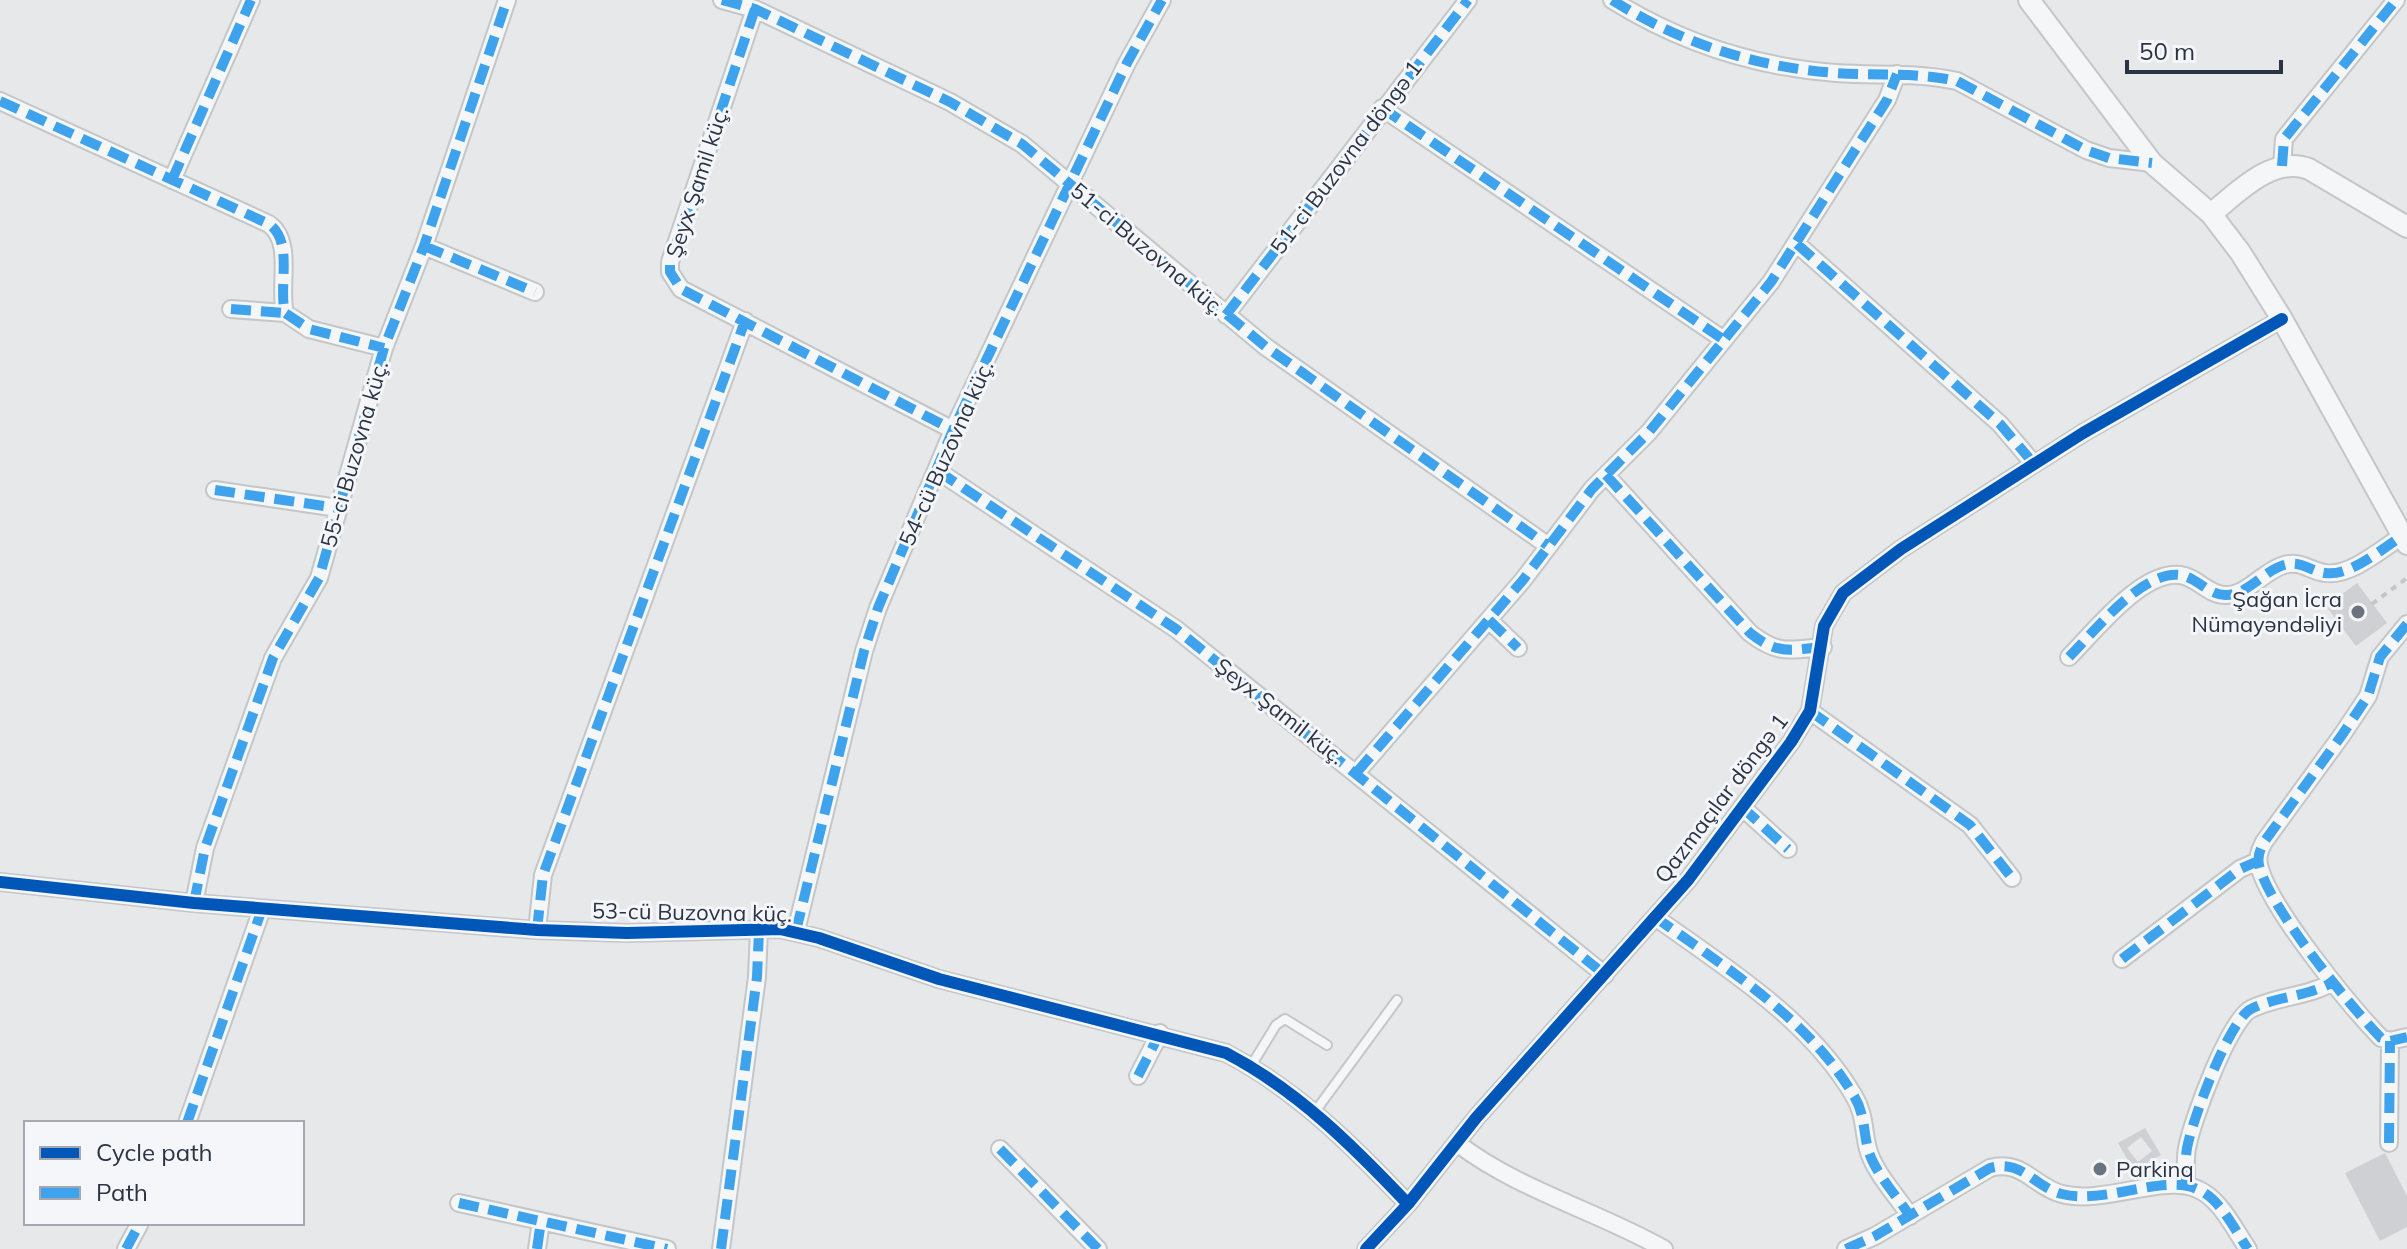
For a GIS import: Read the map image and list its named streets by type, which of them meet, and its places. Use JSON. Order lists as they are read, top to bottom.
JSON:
{
  "streets": {
    "street": [
      "51-ci Buzovna döngə 1",
      "Şeyx Şamil küç.",
      "51-ci Buzovna küç.",
      "54-cü Buzovna küç.",
      "55-ci Buzovna küç.",
      "Qazmaçılar döngə 1",
      "53-cü Buzovna küç."
    ]
  },
  "crossings": [
    ["51-ci Buzovna döngə 1", "51-ci Buzovna küç."],
    ["Şeyx Şamil küç.", "51-ci Buzovna küç."],
    ["Şeyx Şamil küç.", "54-cü Buzovna küç."],
    ["Şeyx Şamil küç.", "Qazmaçılar döngə 1"],
    ["51-ci Buzovna küç.", "54-cü Buzovna küç."],
    ["54-cü Buzovna küç.", "53-cü Buzovna küç."],
    ["55-ci Buzovna küç.", "53-cü Buzovna küç."],
    ["Qazmaçılar döngə 1", "53-cü Buzovna küç."]
  ],
  "places": ["Şağan İcra Nümayəndəliyi", "Parkinq"],
  "legend": ["Cycle path", "Path"],
  "scale_bar": "50 m"
}
